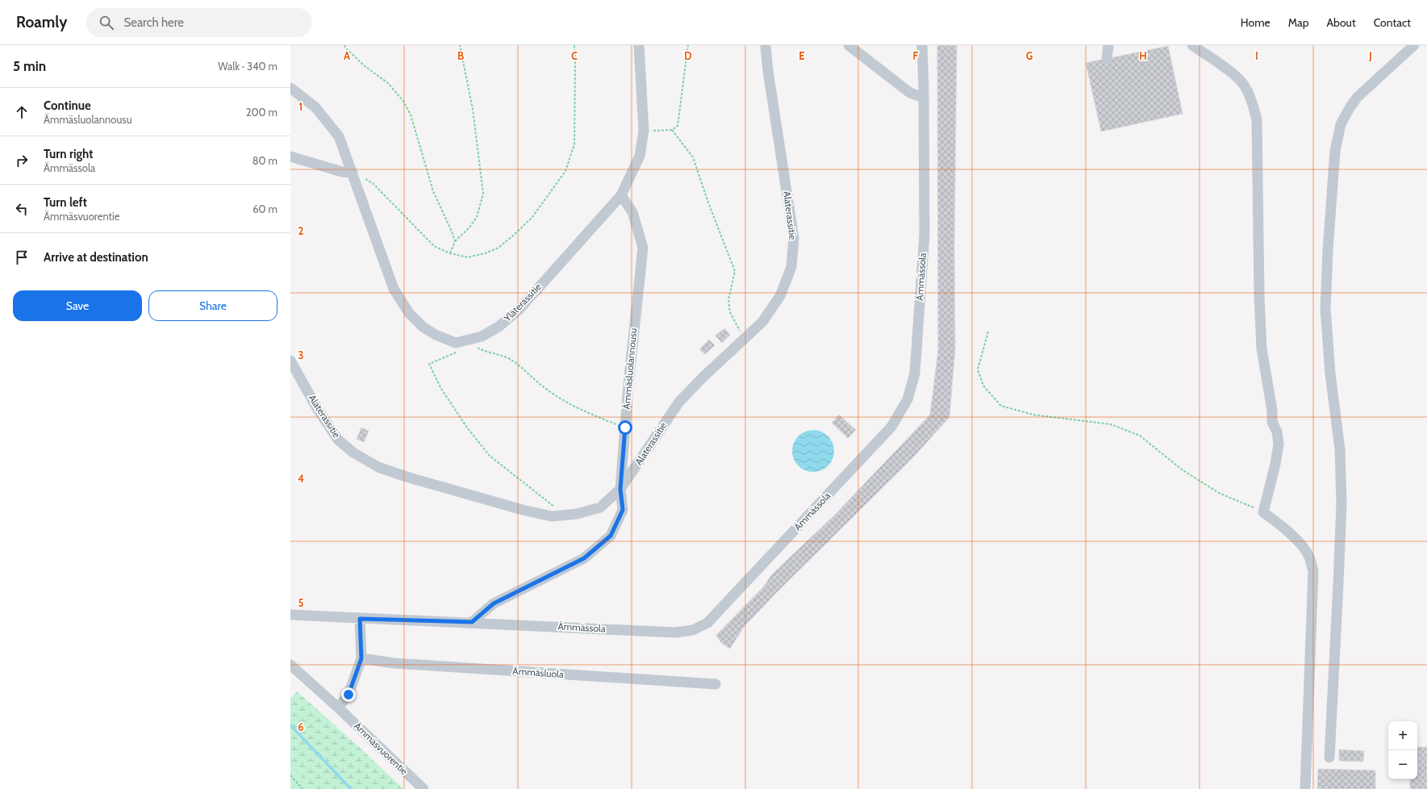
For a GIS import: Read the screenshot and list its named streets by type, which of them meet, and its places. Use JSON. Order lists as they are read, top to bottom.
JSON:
{
  "streets": {
    "street": [
      "Alaterassitie",
      "Ämmässola",
      "Yläterassitie",
      "Ämmäsluolannousu",
      "Ämmäsluola",
      "Ämmäsvuorentie"
    ]
  },
  "crossings": [
    ["Alaterassitie", "Ämmäsluolannousu"],
    ["Ämmässola", "Ämmäsluolannousu"],
    ["Yläterassitie", "Ämmäsluolannousu"]
  ],
  "page": {
    "header": "Roamly",
    "search": "Search here",
    "nav": [
      "Home",
      "Map",
      "About",
      "Contact"
    ],
    "heading": ["5 min", "Walk · 340 m"],
    "list": [
      ["Continue", "Ämmäsluolannousu", "200 m"],
      ["Turn right", "Ämmässola", "80 m"],
      ["Turn left", "Ämmäsvuorentie", "60 m"],
      "Arrive at destination"
    ],
    "buttons": ["Save", "Share"],
    "map_buttons": ["+", "−"]
  },
  "grid": {
    "columns": [
      "A",
      "B",
      "C",
      "D",
      "E",
      "F",
      "G",
      "H",
      "I",
      "J"
    ],
    "rows": [
      "1",
      "2",
      "3",
      "4",
      "5",
      "6"
    ]
  }
}
